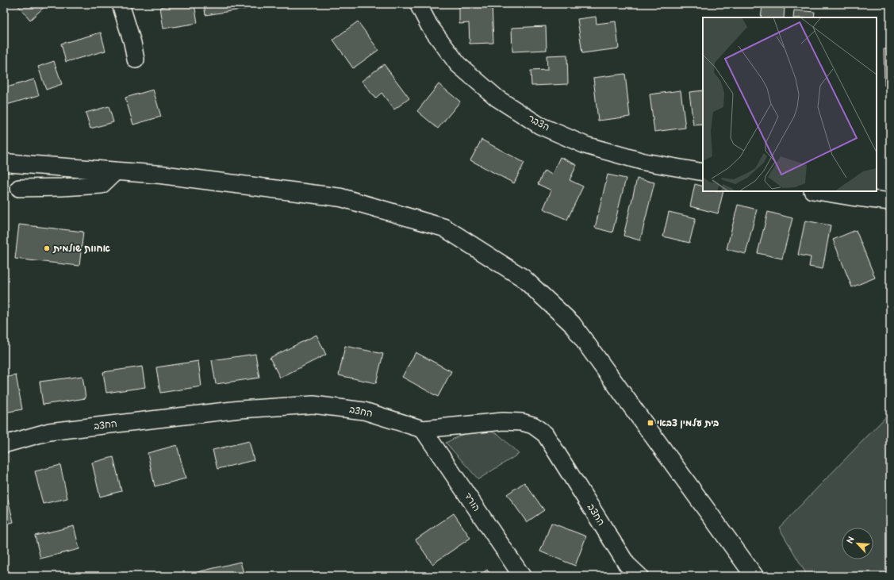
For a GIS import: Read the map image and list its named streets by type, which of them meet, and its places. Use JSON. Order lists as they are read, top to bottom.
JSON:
{
  "streets": {
    "street": ["הצבר", "החצב", "הורד"]
  },
  "crossings": [
    ["החצב", "הורד"]
  ],
  "places": {
    "other": ["אחוות שולמית"],
    "transit": ["בית עלמין צבאי"]
  },
  "north": "top left"
}
